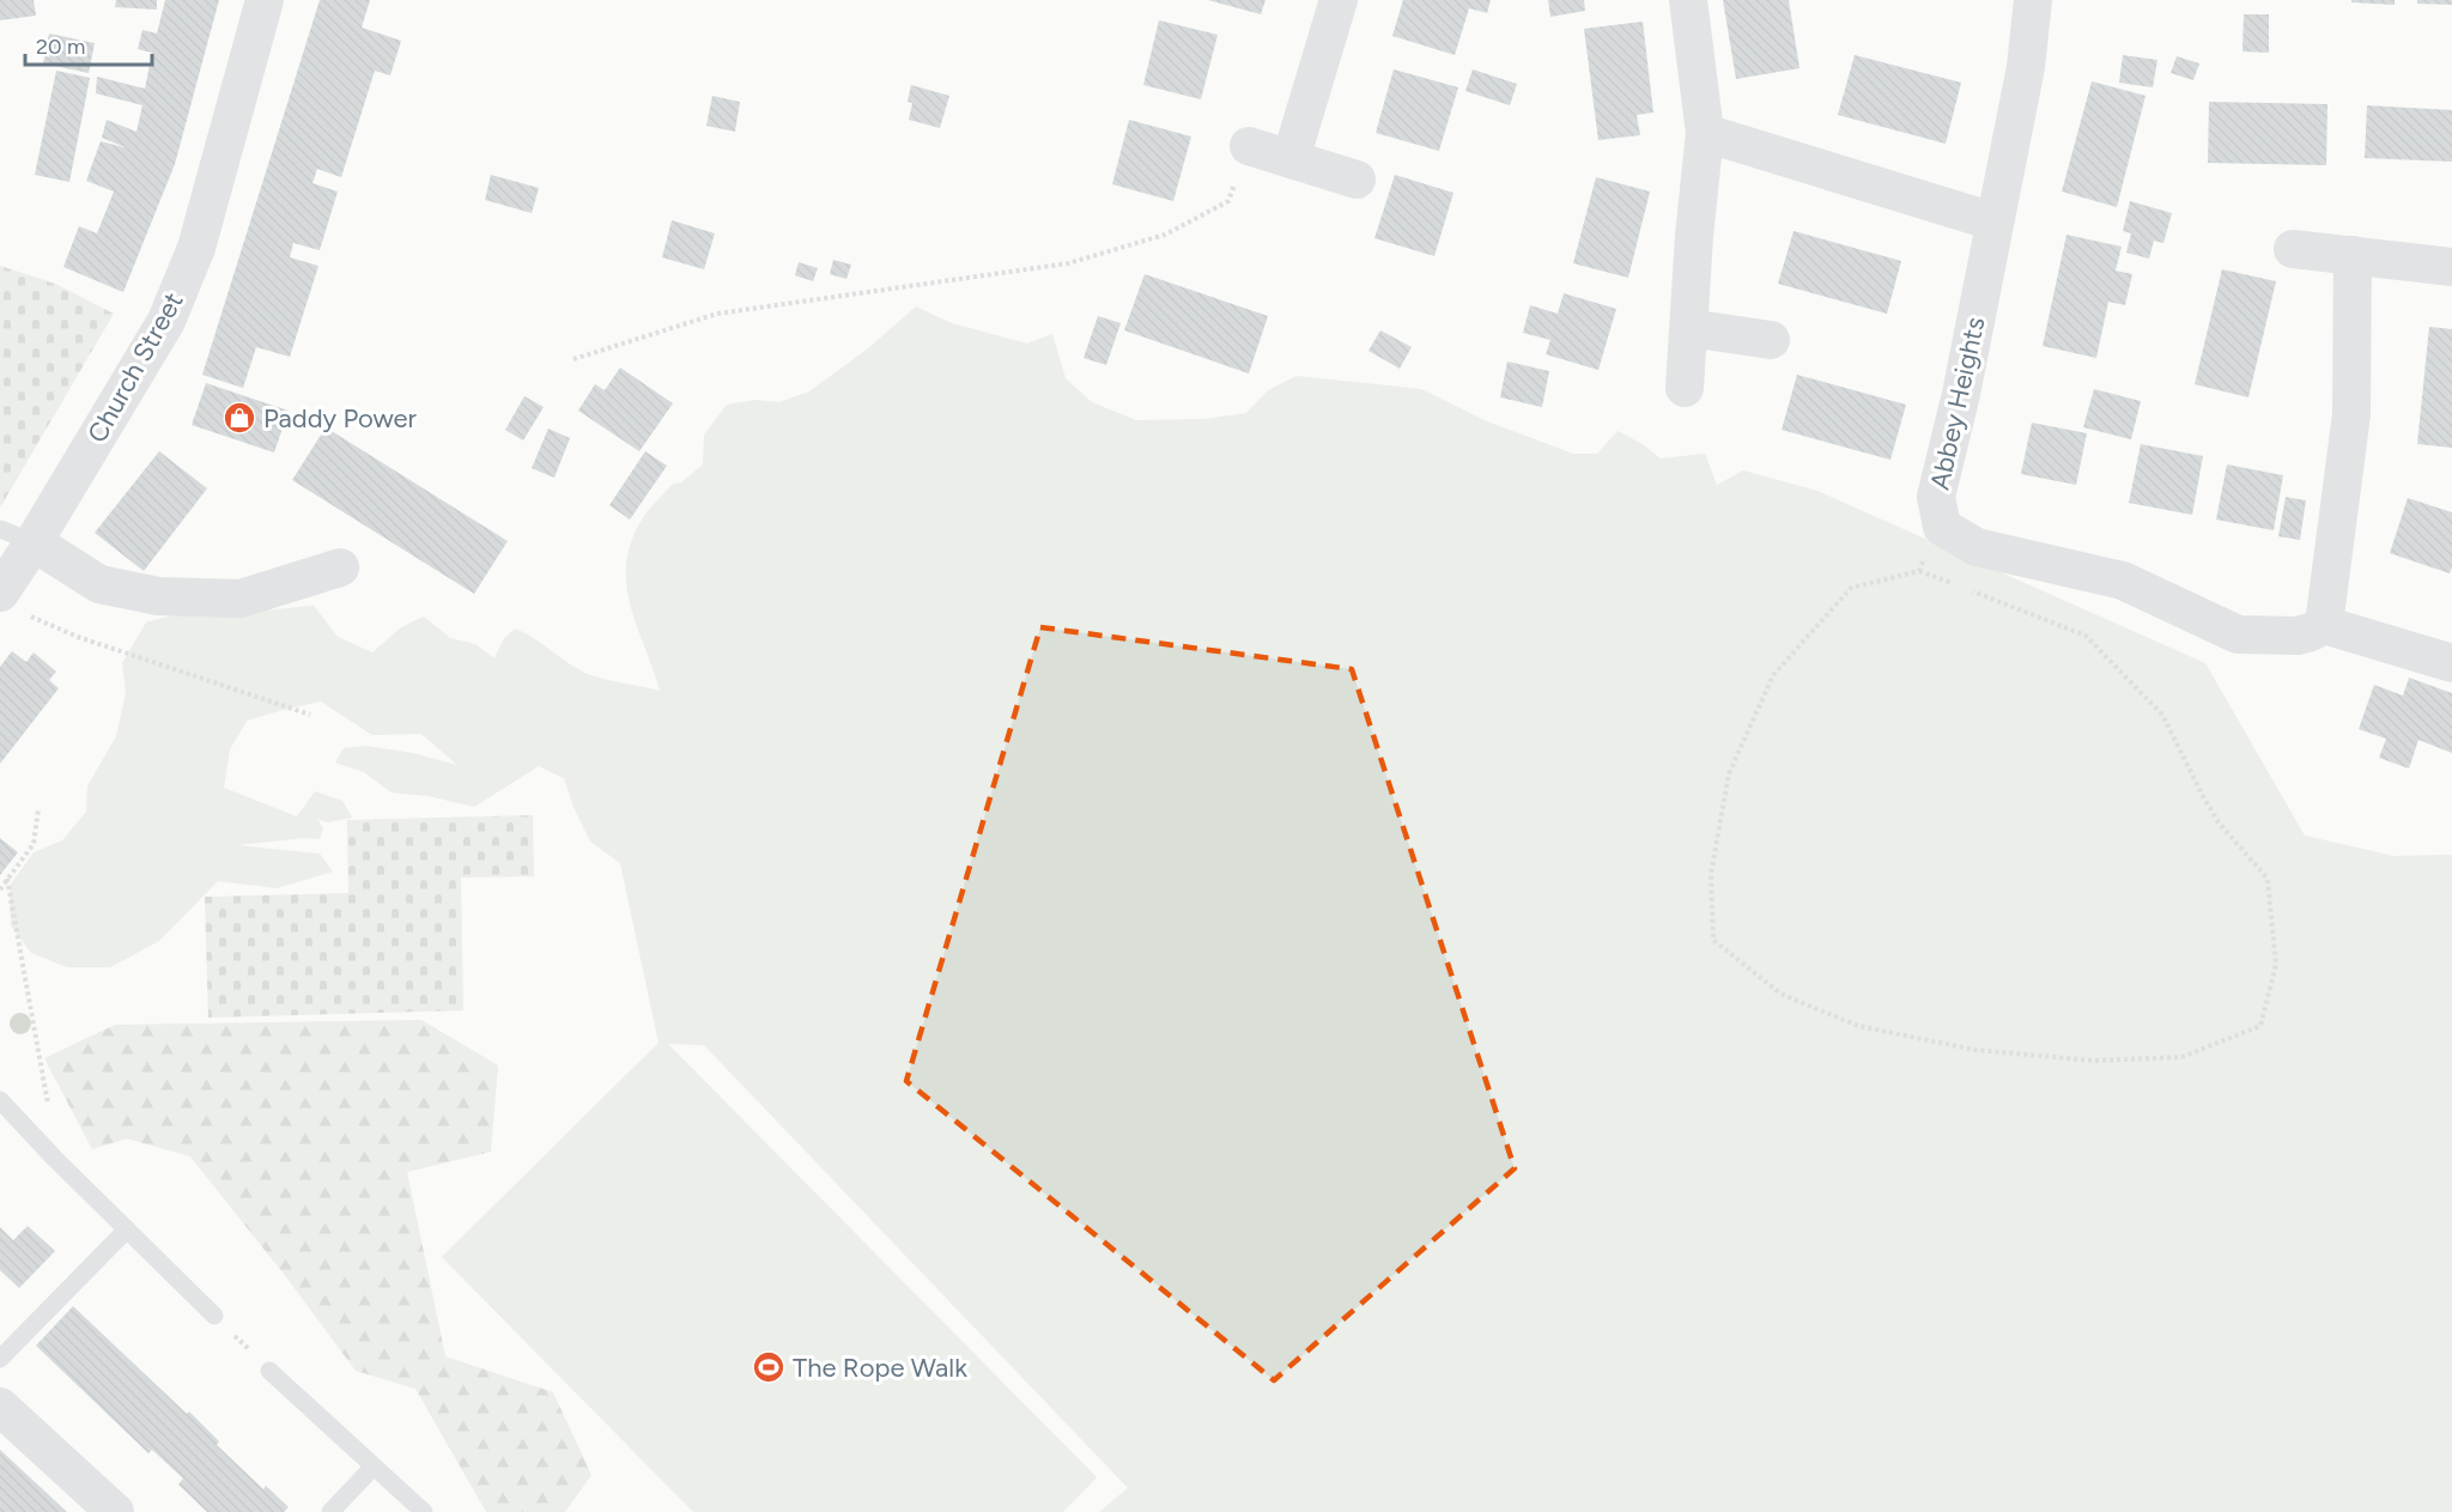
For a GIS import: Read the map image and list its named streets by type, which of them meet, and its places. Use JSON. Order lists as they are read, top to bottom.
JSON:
{
  "streets": {
    "street": ["Church Street", "Abbey Heights"]
  },
  "places": {
    "shop": ["Paddy Power"],
    "sports": ["The Rope Walk"]
  },
  "scale_bar": "20 m"
}
